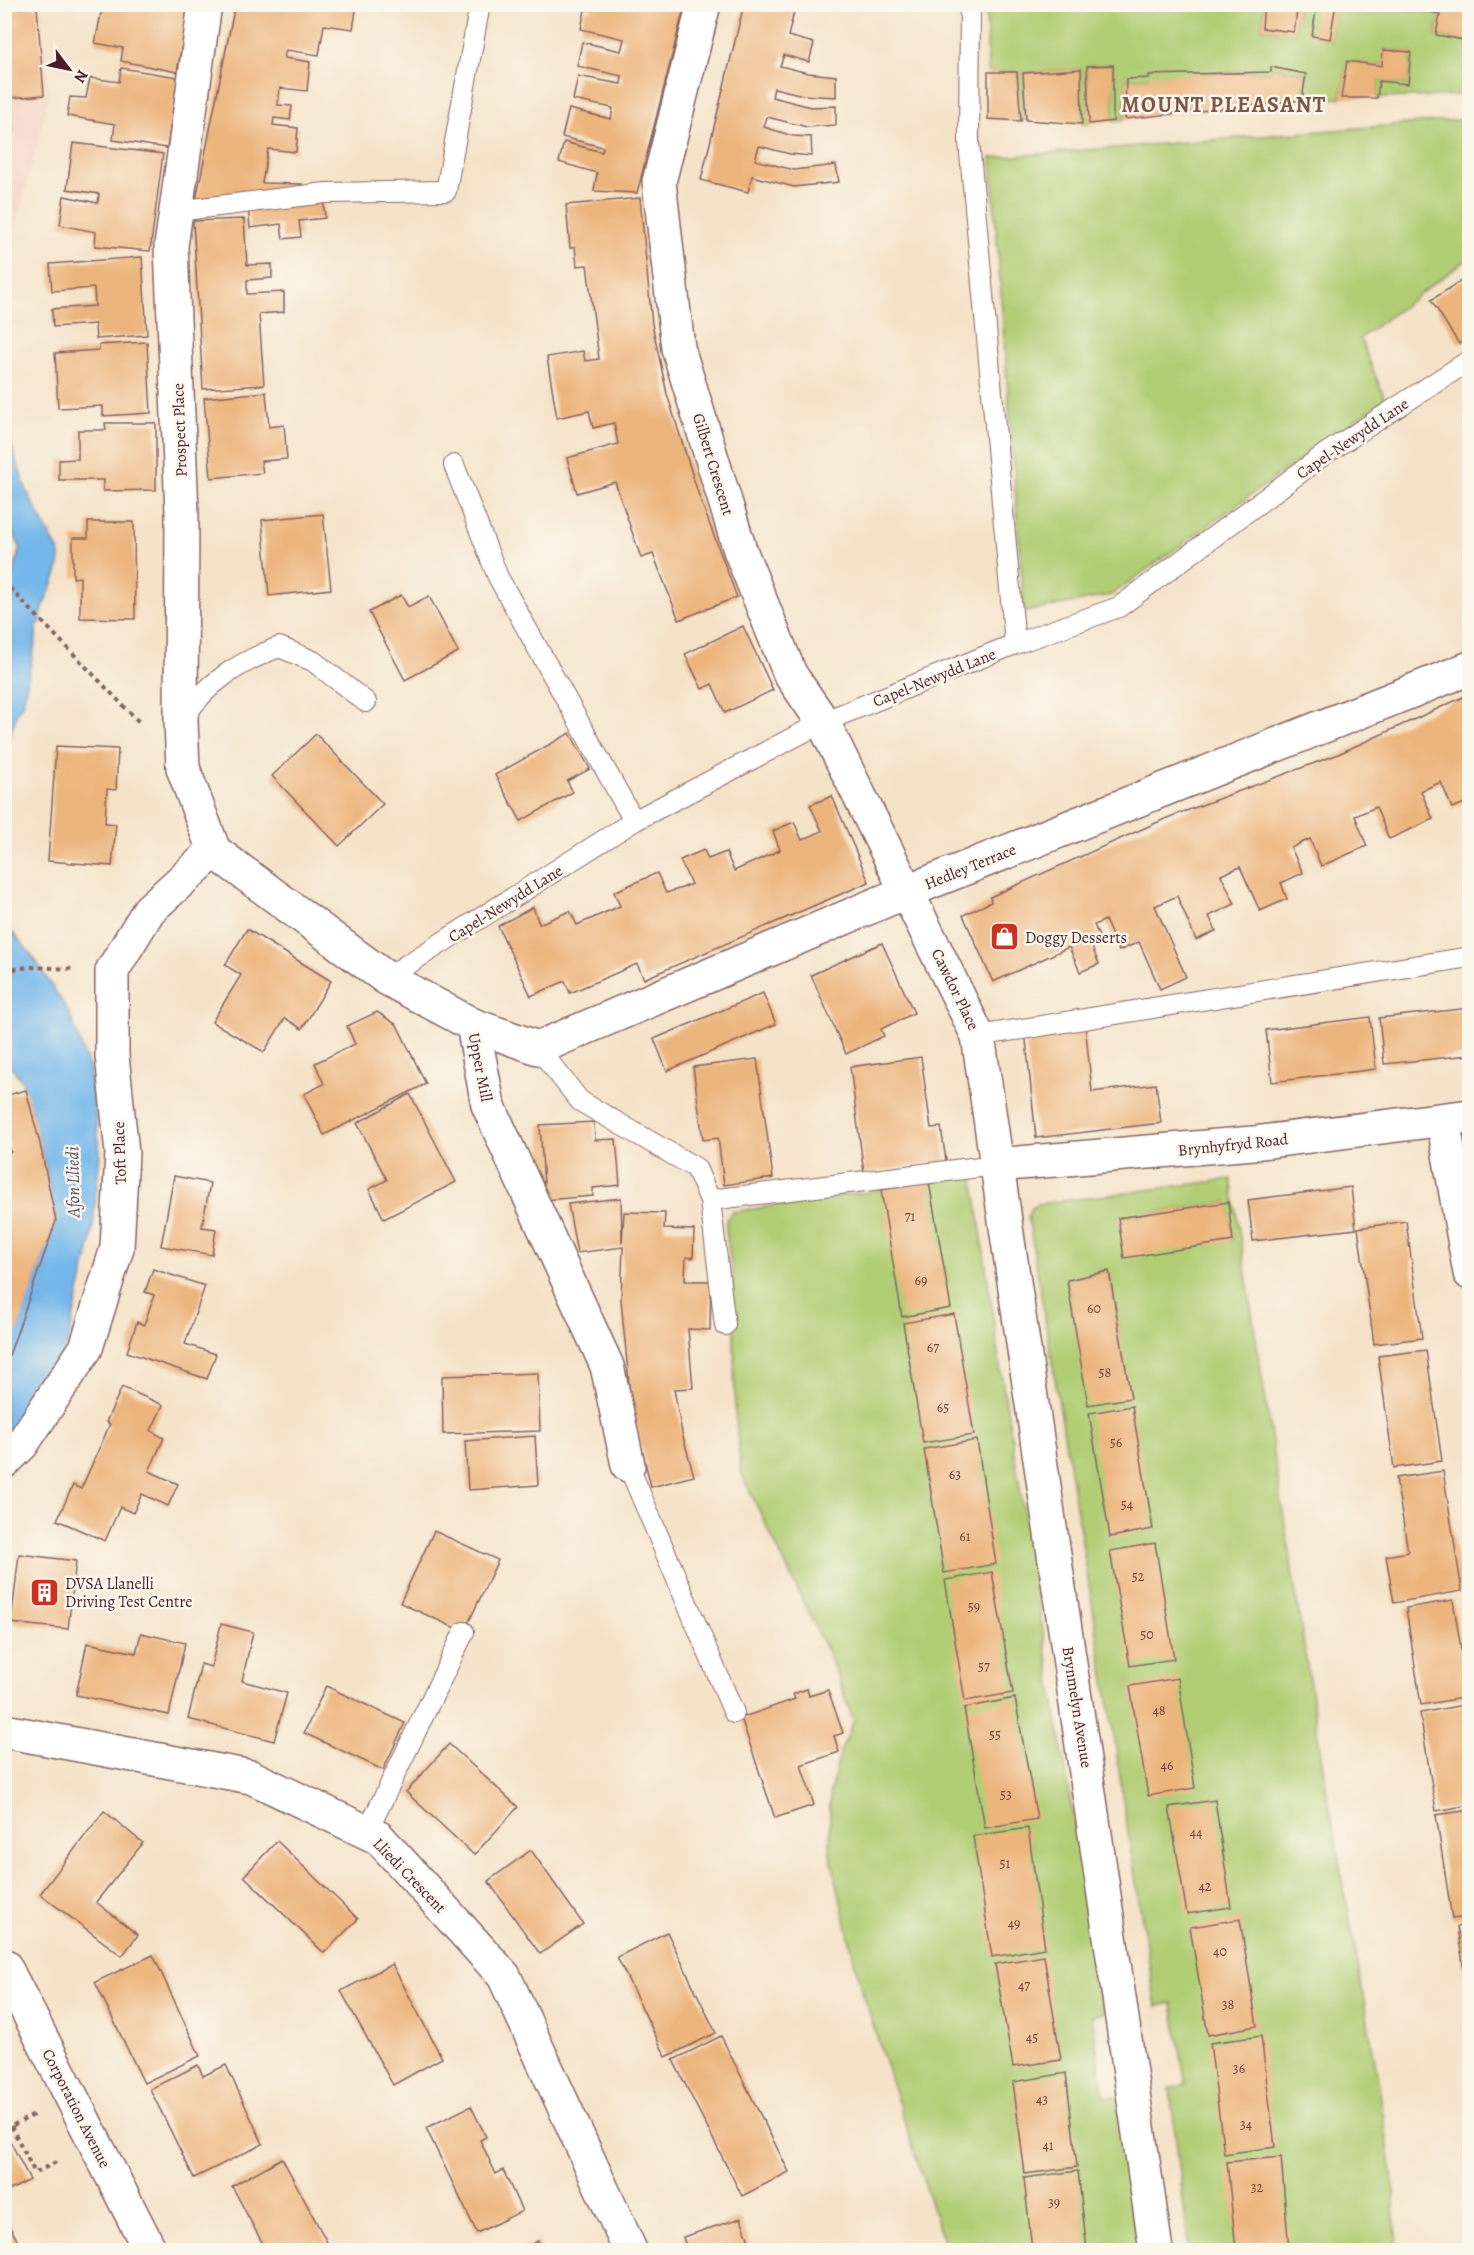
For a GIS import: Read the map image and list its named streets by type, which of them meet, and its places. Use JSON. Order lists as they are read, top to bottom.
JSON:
{
  "streets": {
    "street": [
      "Prospect Place",
      "Gilbert Crescent",
      "Hedley Terrace",
      "Cawdor Place",
      "Upper Mill",
      "Brynhyfryd Road",
      "Toft Place",
      "Brynmelyn Avenue",
      "Lliedi Crescent",
      "Corporation Avenue"
    ],
    "lane": ["Capel-Newydd Lane"]
  },
  "crossings": [
    ["Prospect Place", "Upper Mill"],
    ["Prospect Place", "Toft Place"],
    ["Capel-Newydd Lane", "Gilbert Crescent"],
    ["Capel-Newydd Lane", "Upper Mill"],
    ["Gilbert Crescent", "Hedley Terrace"],
    ["Gilbert Crescent", "Cawdor Place"],
    ["Hedley Terrace", "Cawdor Place"],
    ["Cawdor Place", "Brynhyfryd Road"],
    ["Cawdor Place", "Brynmelyn Avenue"],
    ["Upper Mill", "Toft Place"],
    ["Brynhyfryd Road", "Brynmelyn Avenue"]
  ],
  "districts": ["MOUNT PLEASANT"],
  "water": ["Afon Lliedi"],
  "places": {
    "shop": ["Doggy Desserts"],
    "building": ["DVSA Llanelli Driving Test Centre"]
  },
  "house_numbers": [
    "71",
    "69",
    "60",
    "67",
    "58",
    "65",
    "56",
    "63",
    "54",
    "61",
    "52",
    "59",
    "50",
    "57",
    "48",
    "55",
    "46",
    "53",
    "44",
    "51",
    "42",
    "49",
    "40",
    "47",
    "38",
    "45",
    "36",
    "43",
    "34",
    "41",
    "32",
    "39"
  ],
  "north": "bottom right"
}
